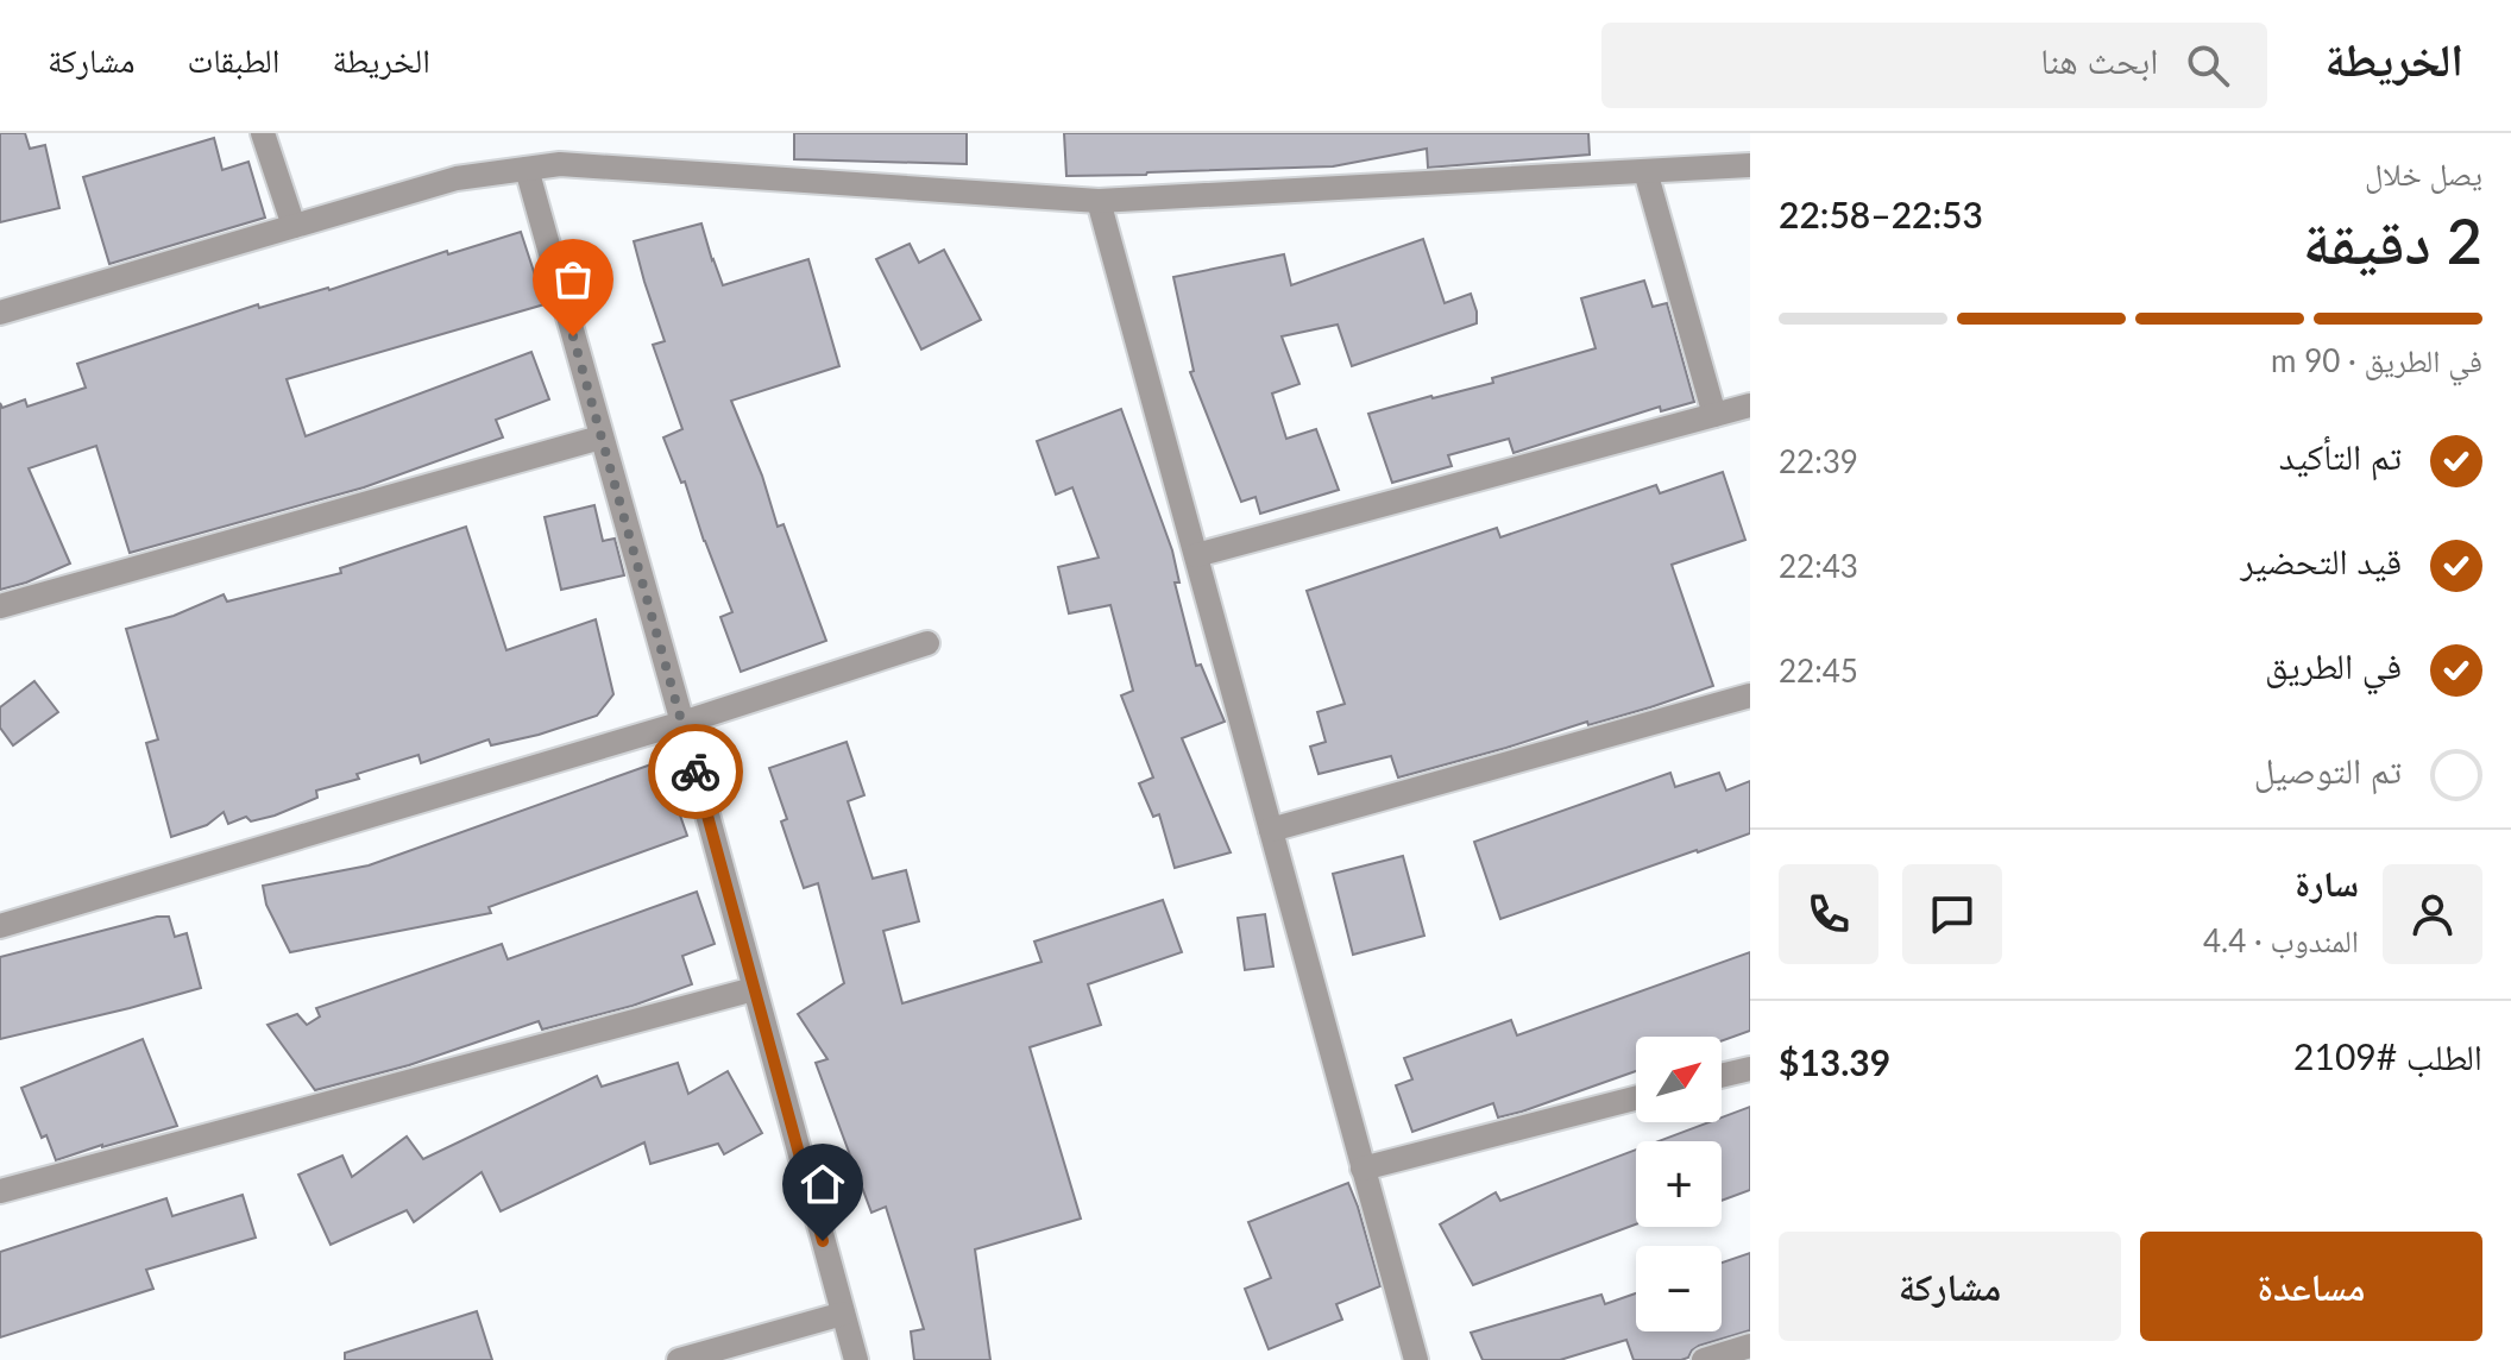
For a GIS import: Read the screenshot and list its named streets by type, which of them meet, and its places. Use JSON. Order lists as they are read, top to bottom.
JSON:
{
  "north": "top right",
  "page": {
    "header": "الخريطة",
    "search": "ابحث هنا",
    "nav": ["الخريطة", "الطبقات", "مشاركة"],
    "heading": ["2 دقيقة", "يصل خلال", "22:53–22:58"],
    "panel": [
      "سارة",
      "المندوب · 4.4",
      "الطلب #2109",
      "$13.39"
    ],
    "bar": "في الطريق · 90 m",
    "list": [
      ["تم التأكيد", "22:39"],
      ["قيد التحضير", "22:43"],
      ["في الطريق", "22:45"],
      "تم التوصيل"
    ],
    "map_buttons": ["+", "−"],
    "buttons": ["مساعدة", "مشاركة"]
  }
}
